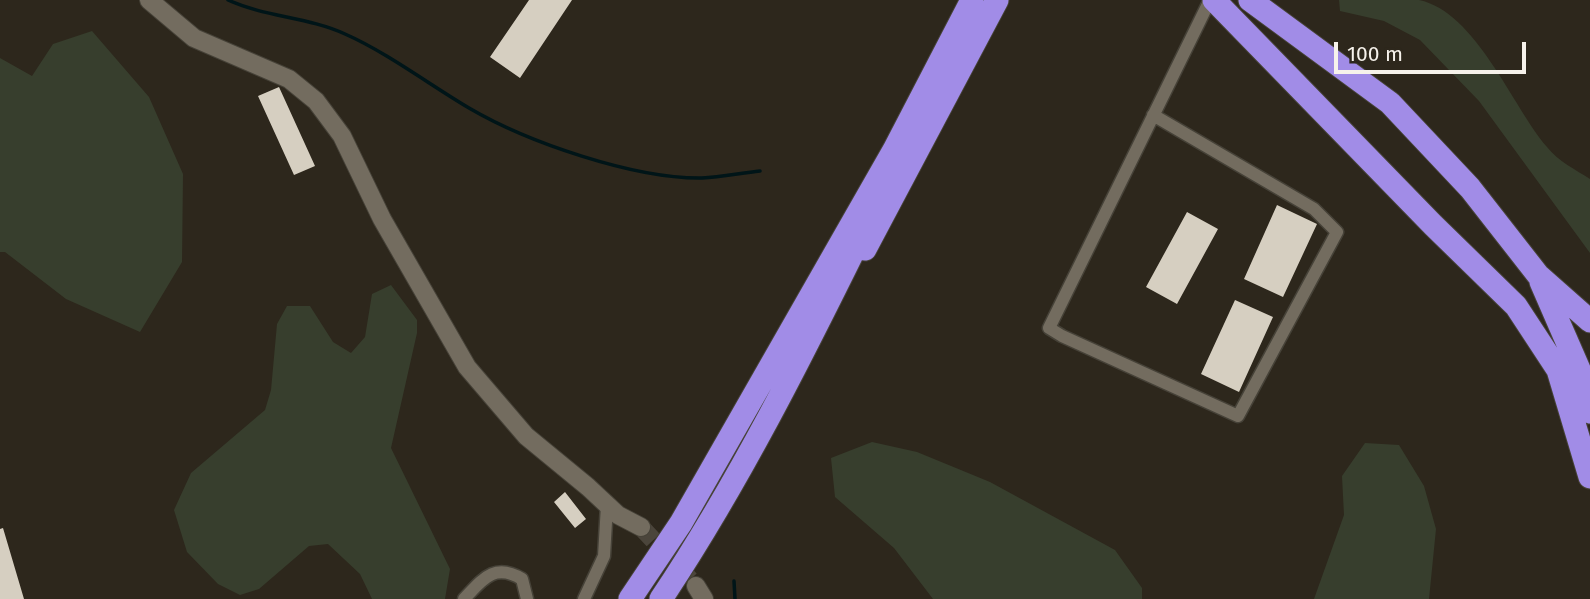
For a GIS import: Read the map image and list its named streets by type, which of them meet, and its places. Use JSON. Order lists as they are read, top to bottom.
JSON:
{
  "scale_bar": "100 m"
}
